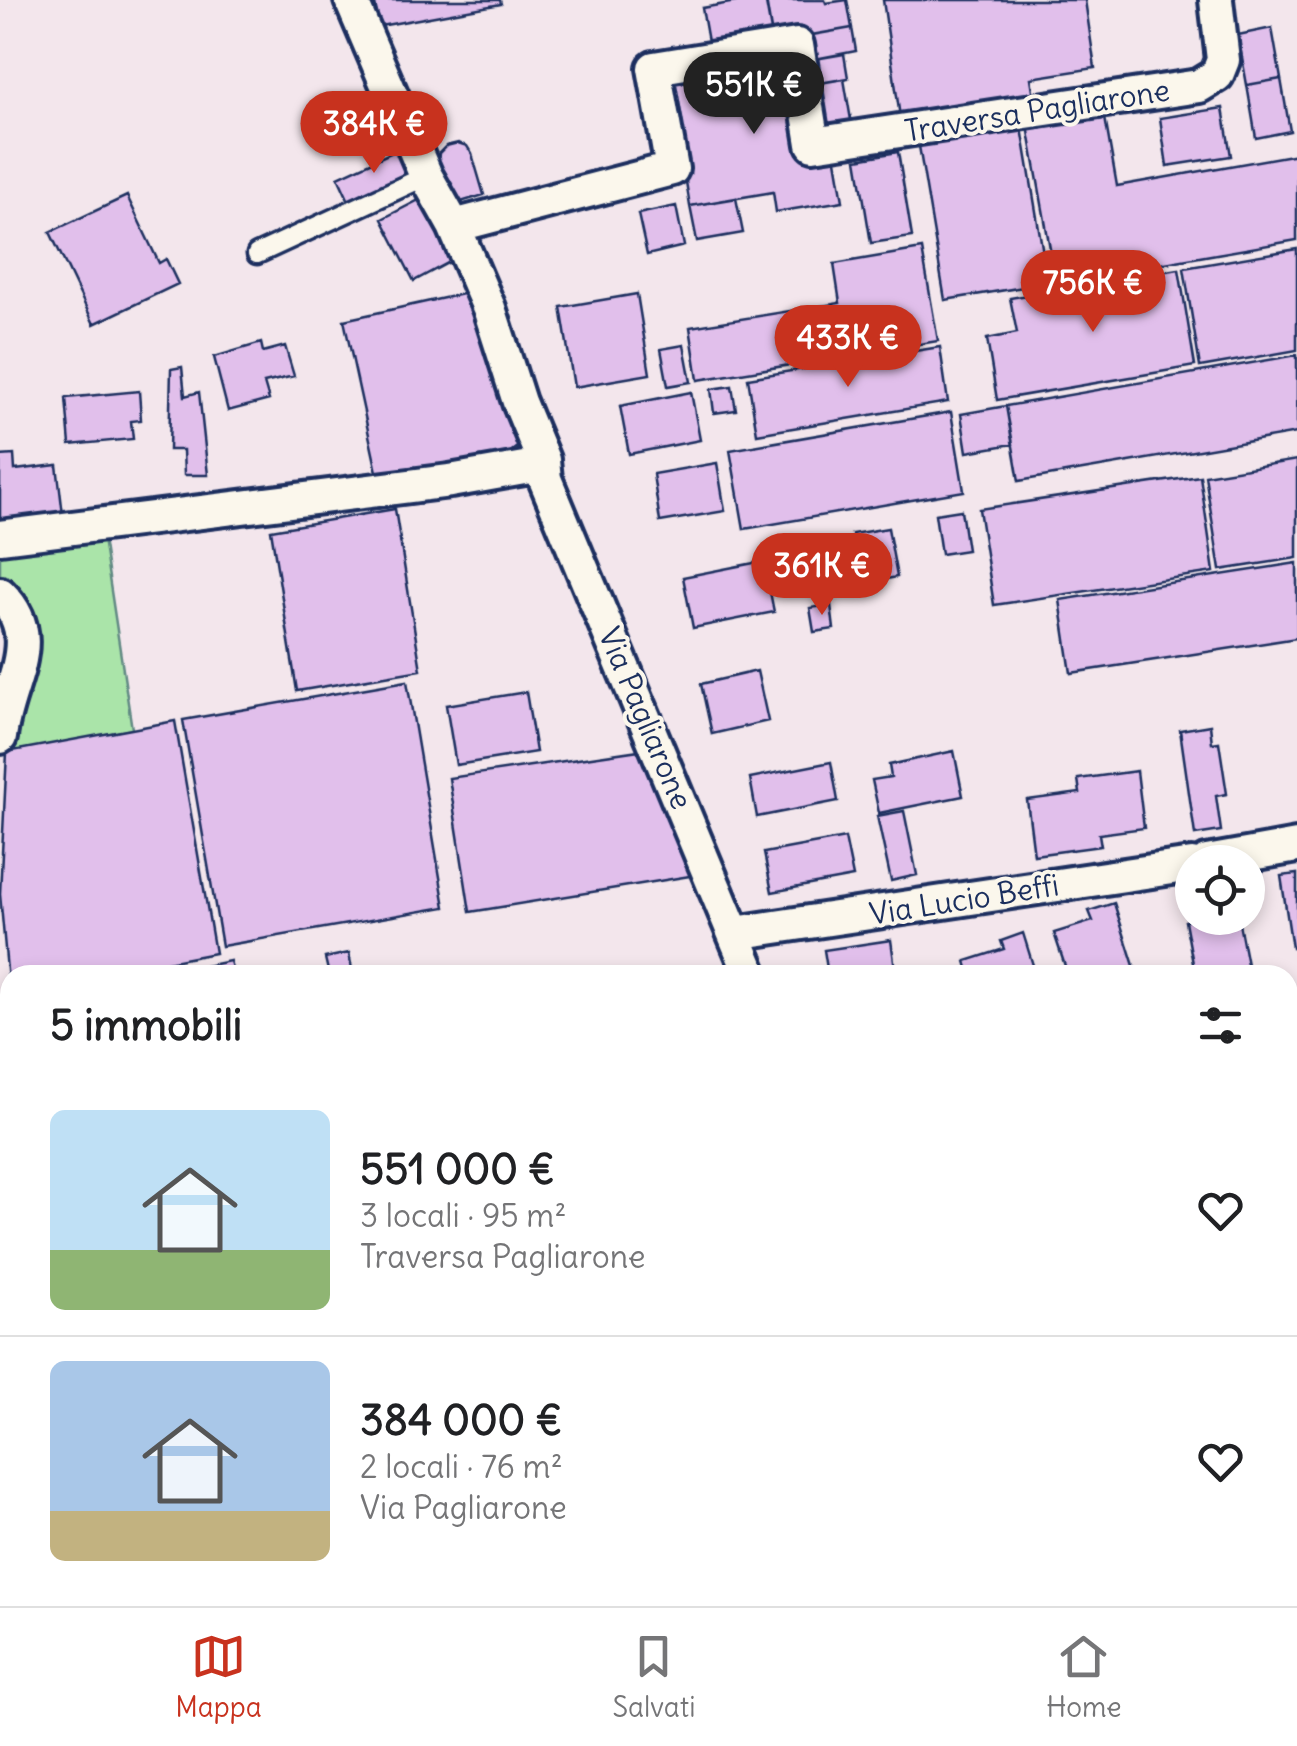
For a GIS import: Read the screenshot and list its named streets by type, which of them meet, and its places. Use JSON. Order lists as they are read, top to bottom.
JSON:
{
  "streets": {
    "street": ["Traversa Pagliarone", "Via Pagliarone", "Via Lucio Beffi"]
  },
  "crossings": [
    ["Traversa Pagliarone", "Via Pagliarone"],
    ["Via Pagliarone", "Via Lucio Beffi"]
  ],
  "page": {
    "price": [
      "551K €",
      "384K €",
      "756K €",
      "433K €",
      "361K €"
    ],
    "heading": "5 immobili",
    "list": [
      {
        "name": "551 000 €",
        "note": "3 locali · 95 m² · Traversa Pagliarone"
      },
      {
        "name": "384 000 €",
        "note": "2 locali · 76 m² · Via Pagliarone"
      }
    ],
    "tabs": ["Mappa", "Salvati", "Home"]
  }
}
